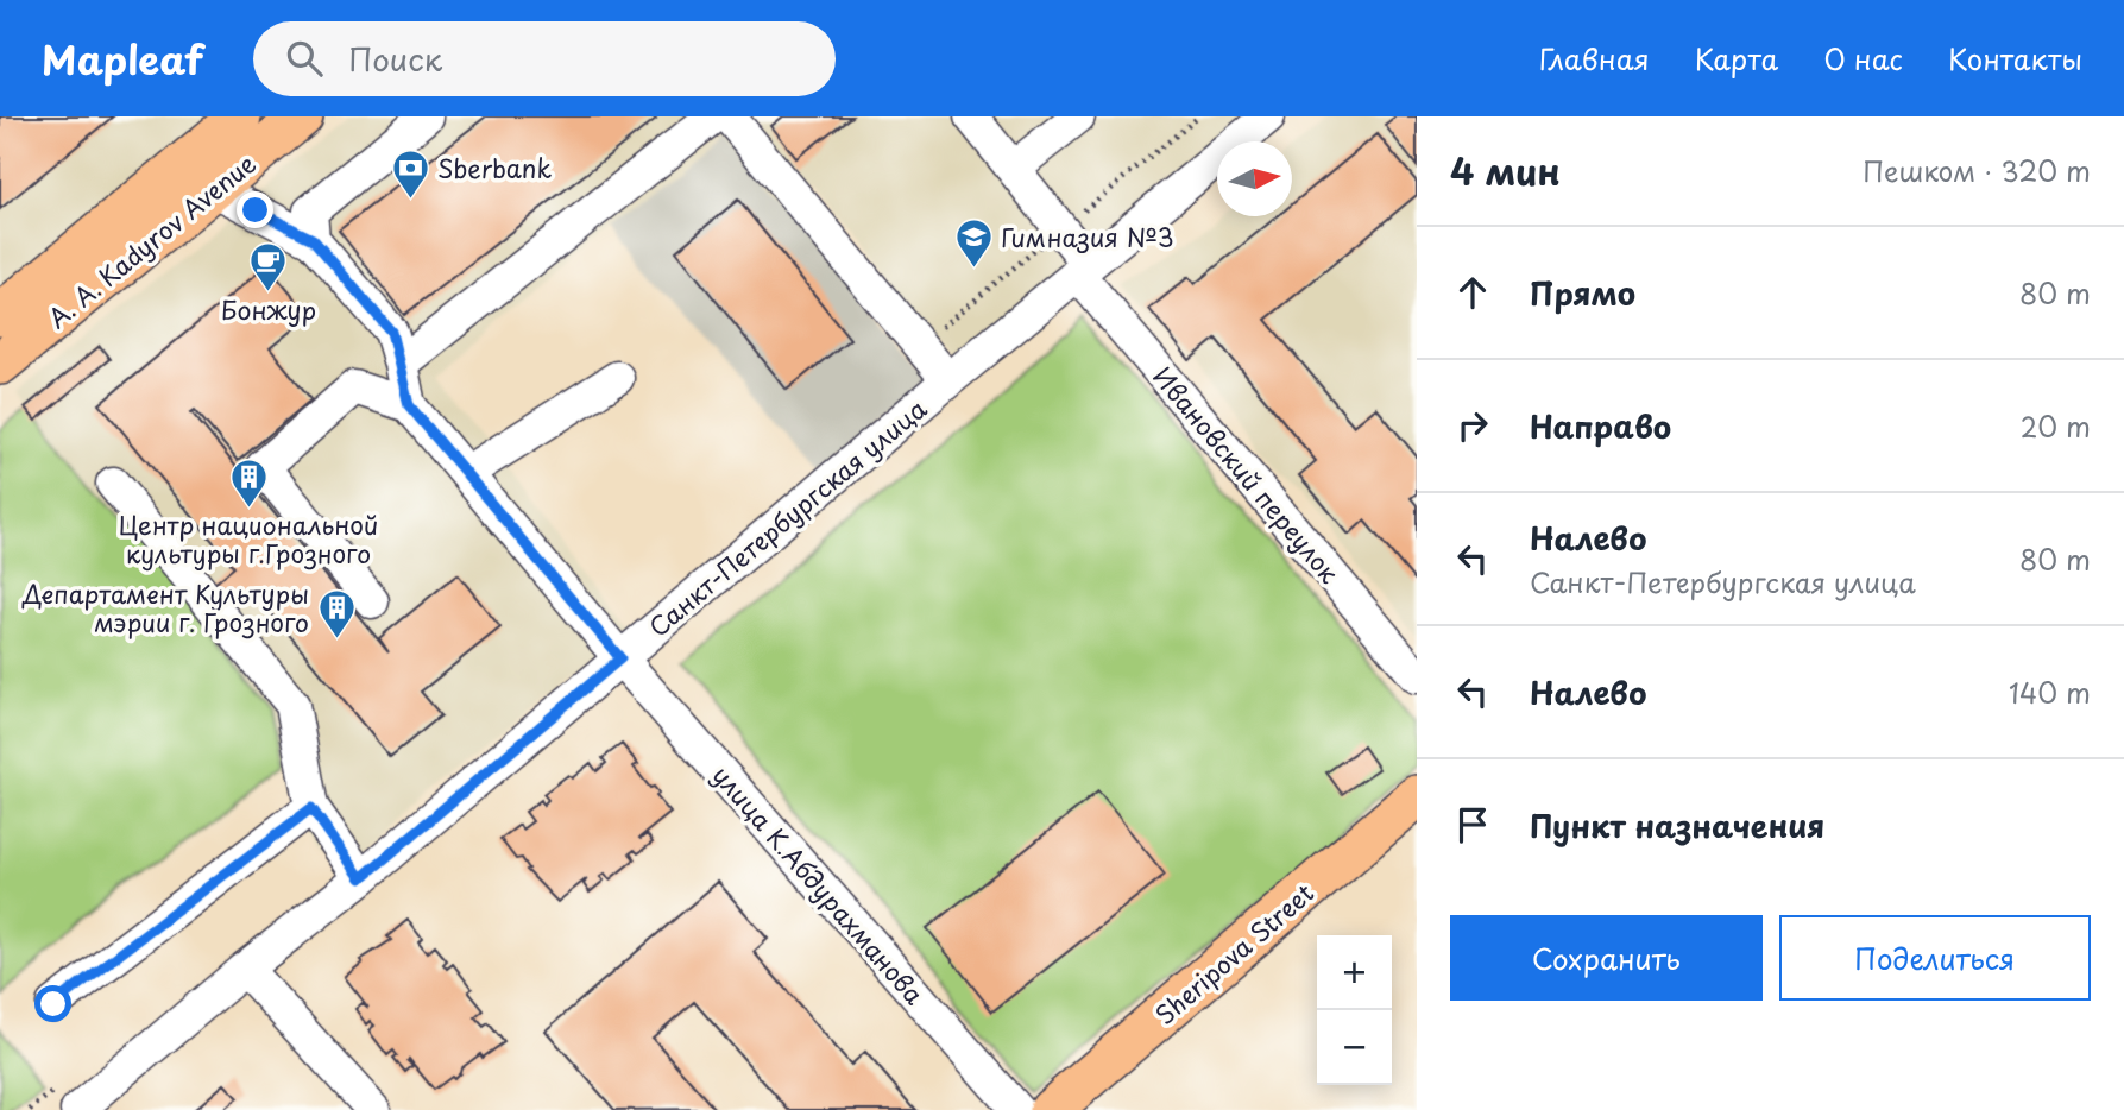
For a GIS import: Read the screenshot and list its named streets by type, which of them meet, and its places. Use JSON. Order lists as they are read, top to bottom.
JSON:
{
  "streets": {
    "main road": ["A. A. Kadyrov Avenue", "Sheripova Street"],
    "street": ["Ивановский переулок", "Санкт-Петербургская улица", "улица К.Абдурахманова"]
  },
  "crossings": [
    ["Ивановский переулок", "Санкт-Петербургская улица"],
    ["Санкт-Петербургская улица", "улица К.Абдурахманова"]
  ],
  "places": {
    "bank": ["Sberbank"],
    "school or university": ["Гимназия №3"],
    "cafe": ["Бонжур"],
    "building": ["Центр национальной культуры г.Грозного", "Департамент Культуры мэрии г. Грозного"]
  },
  "north": "right",
  "page": {
    "header": "Mapleaf",
    "search": "Поиск",
    "nav": [
      "Главная",
      "Карта",
      "О нас",
      "Контакты"
    ],
    "heading": ["4 мин", "Пешком · 320 m"],
    "list": [
      ["Прямо", "80 m"],
      ["Направо", "20 m"],
      ["Налево", "Санкт-Петербургская улица", "80 m"],
      ["Налево", "140 m"],
      "Пункт назначения"
    ],
    "buttons": ["Сохранить", "Поделиться"],
    "map_buttons": ["+", "−"]
  }
}
